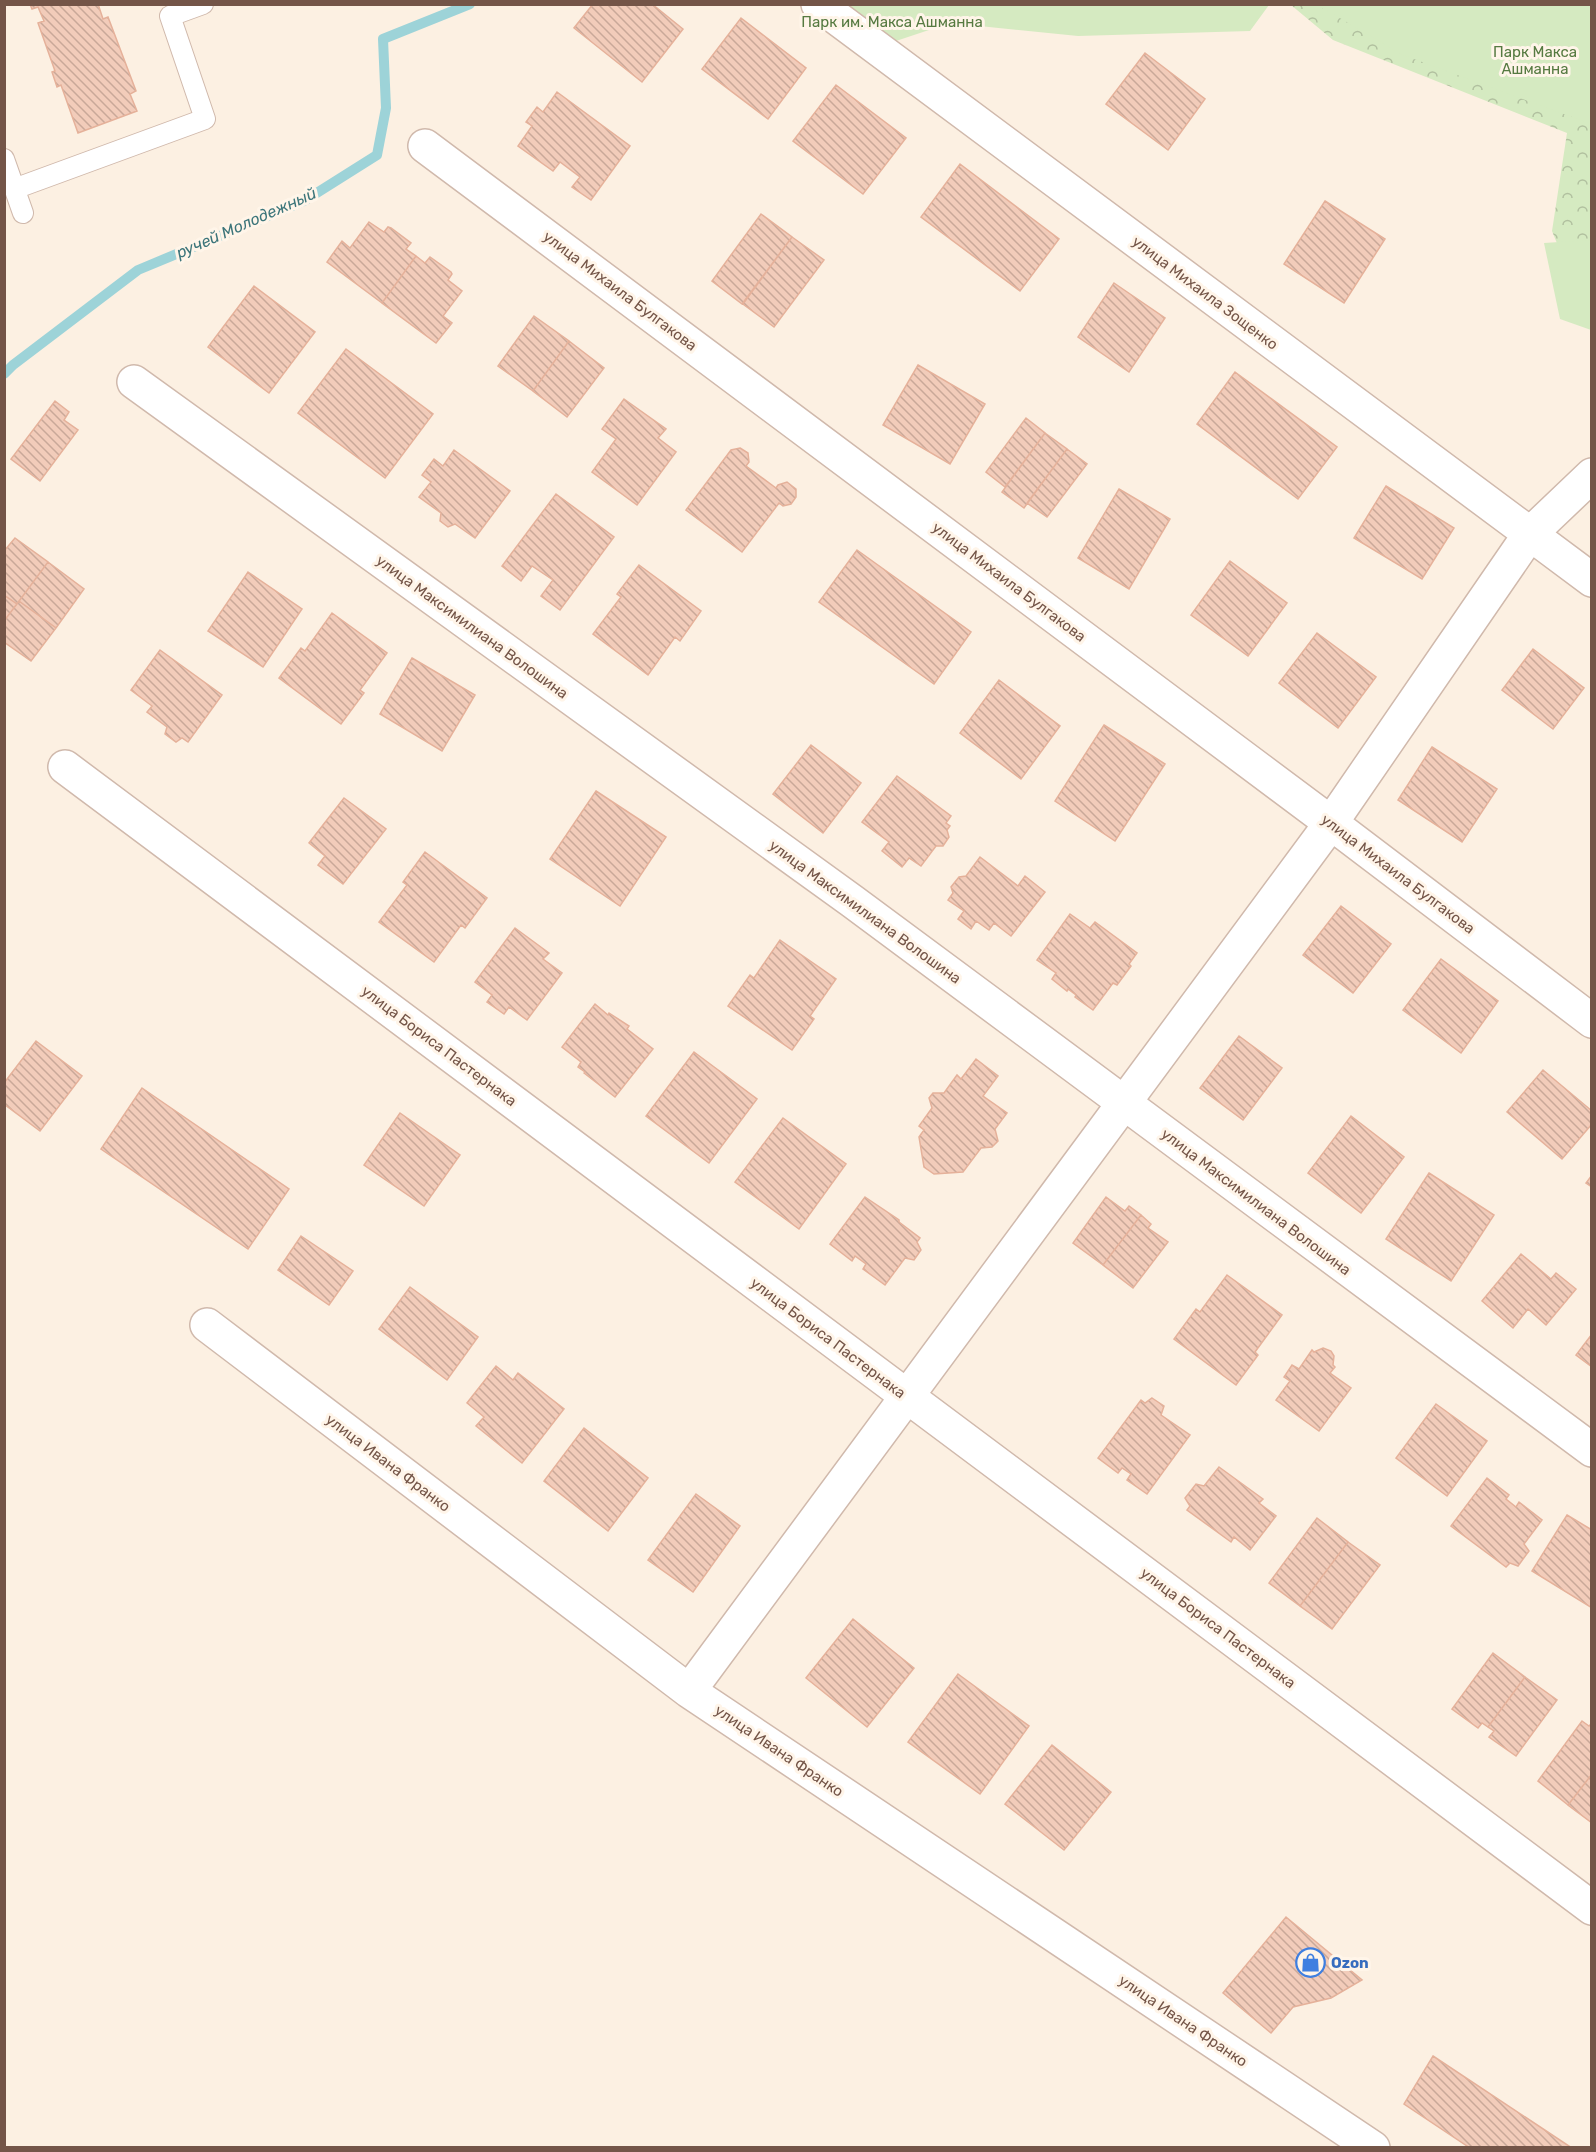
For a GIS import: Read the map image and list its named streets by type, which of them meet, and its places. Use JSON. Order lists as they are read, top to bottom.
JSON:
{
  "streets": {
    "street": [
      "улица Михаила Булгакова",
      "улица Михаила Зощенко",
      "улица Максимилиана Волошина",
      "улица Бориса Пастернака",
      "улица Ивана Франко"
    ]
  },
  "water": ["ручей Молодежный"],
  "parks": ["Парк им. Макса Ашманна", "Парк Макса Ашманна"],
  "places": {
    "shop": ["Ozon"]
  }
}
